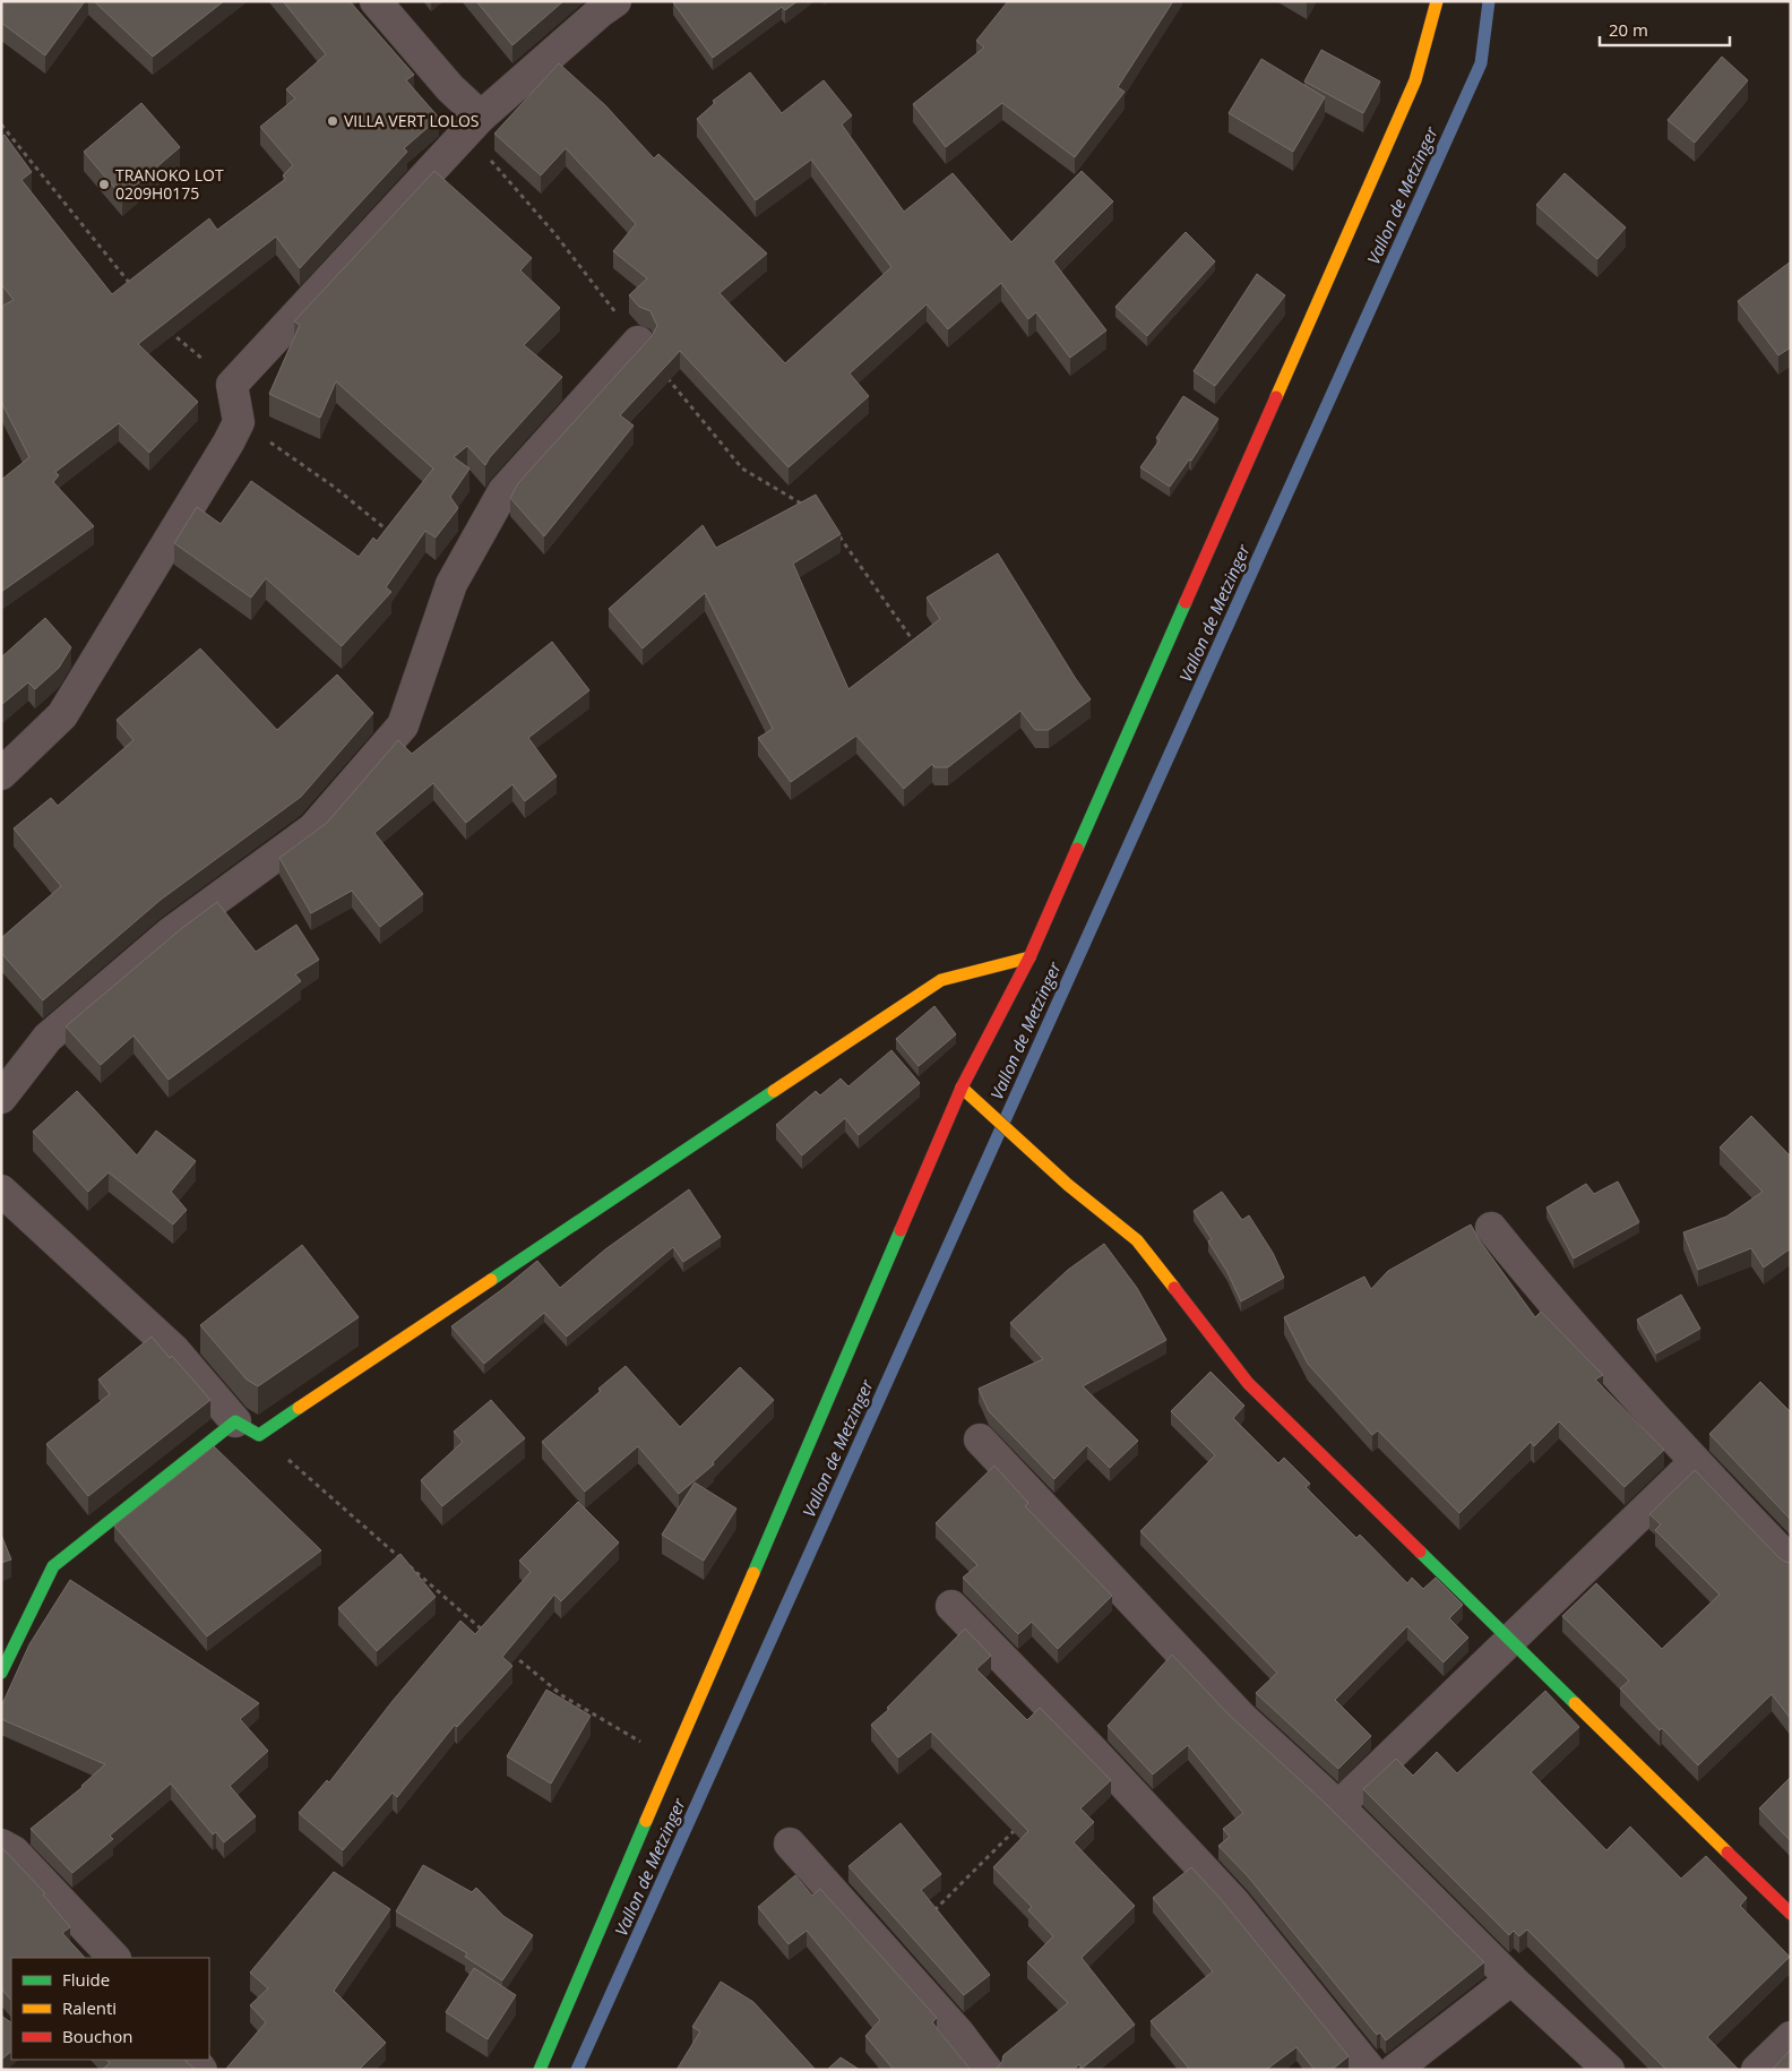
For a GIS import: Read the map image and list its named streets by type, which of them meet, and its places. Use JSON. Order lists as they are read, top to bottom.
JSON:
{
  "water": ["Vallon de Metzinger"],
  "places": ["VILLA VERT LOLOS", "TRANOKO LOT 0209H0175"],
  "legend": ["Fluide", "Ralenti", "Bouchon"],
  "scale_bar": "20 m"
}
